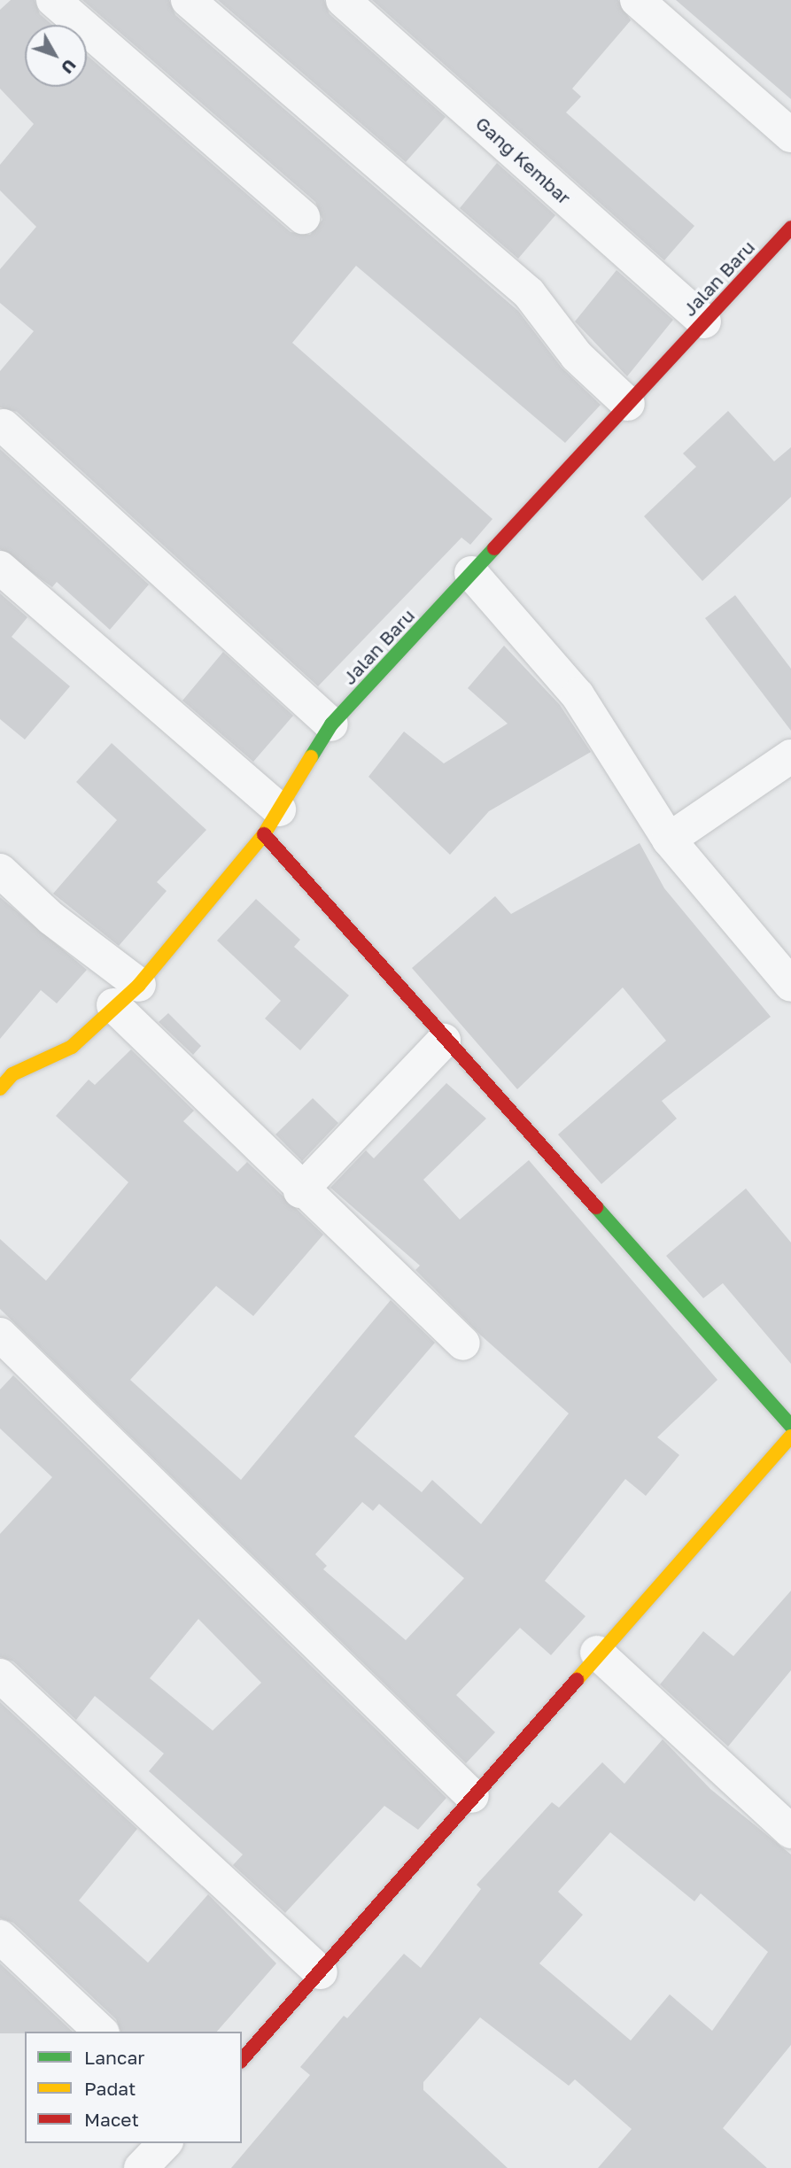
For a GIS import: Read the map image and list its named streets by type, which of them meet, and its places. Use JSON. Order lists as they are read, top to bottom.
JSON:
{
  "streets": {
    "street": ["Gang Kembar", "Jalan Baru"]
  },
  "crossings": [
    ["Gang Kembar", "Jalan Baru"]
  ],
  "legend": ["Lancar", "Padat", "Macet"],
  "north": "bottom right"
}
